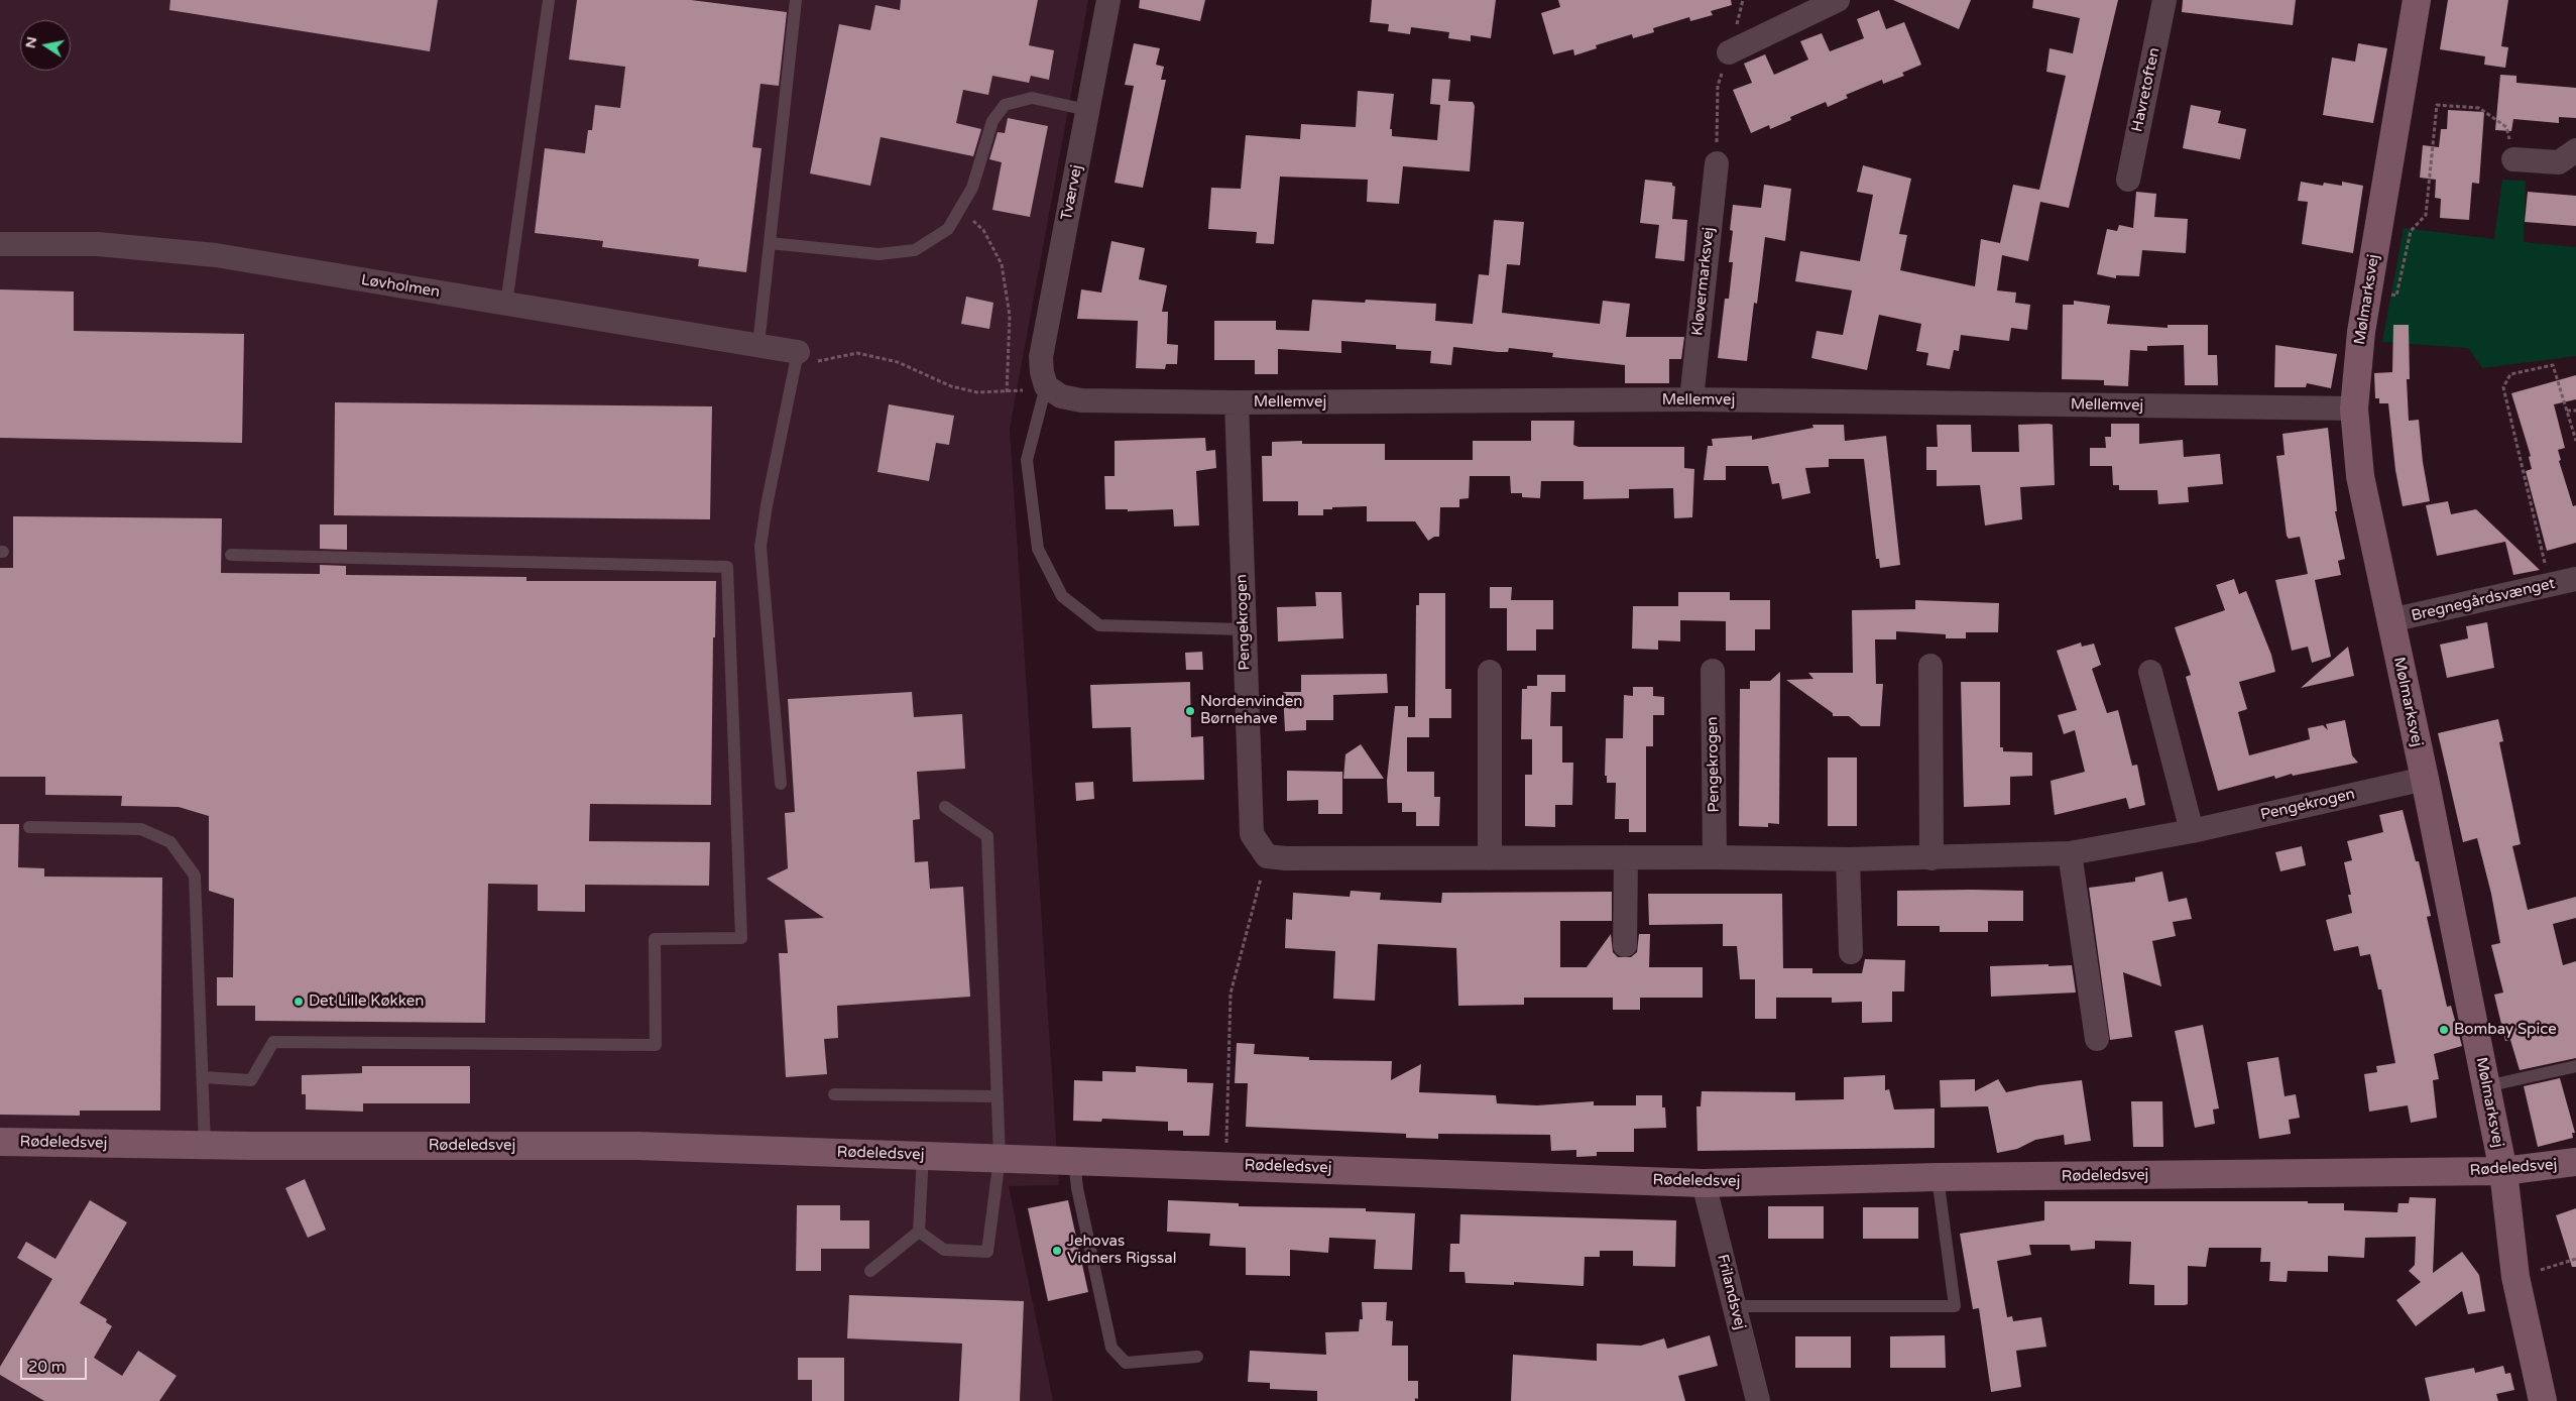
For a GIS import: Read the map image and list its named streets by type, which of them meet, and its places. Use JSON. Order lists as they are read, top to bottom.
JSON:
{
  "streets": {
    "street": [
      "Havretoften",
      "Tværvej",
      "Kløvermarksvej",
      "Løvholmen",
      "Mølmarksvej",
      "Mellemvej",
      "Bregnegårdsvænget",
      "Pengekrogen",
      "Rødeledsvej",
      "Frilandsvej"
    ]
  },
  "crossings": [
    ["Tværvej", "Mellemvej"],
    ["Kløvermarksvej", "Mellemvej"],
    ["Mølmarksvej", "Mellemvej"],
    ["Mølmarksvej", "Bregnegårdsvænget"],
    ["Mølmarksvej", "Pengekrogen"],
    ["Mølmarksvej", "Rødeledsvej"],
    ["Mellemvej", "Pengekrogen"],
    ["Rødeledsvej", "Frilandsvej"]
  ],
  "places": [
    "Nordenvinden Børnehave",
    "Det Lille Køkken",
    "Bombay Spice",
    "Jehovas Vidners Rigssal"
  ],
  "scale_bar": "20 m",
  "north": "left"
}
